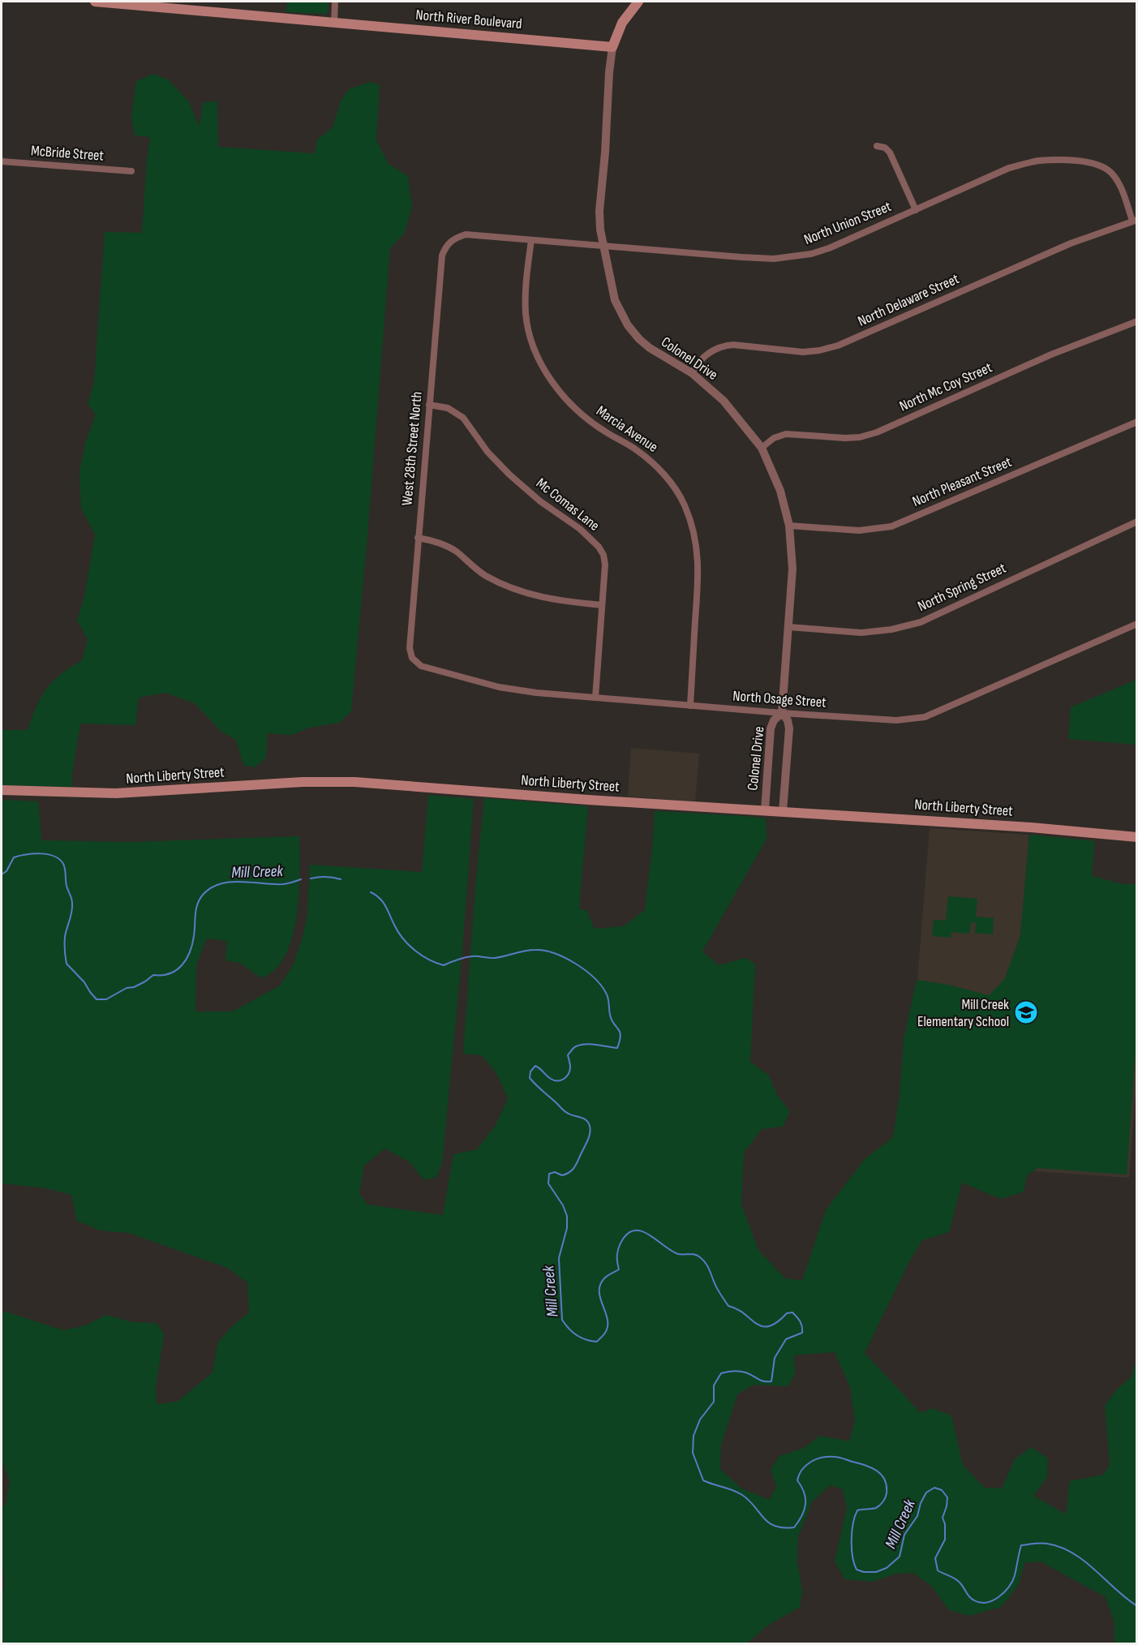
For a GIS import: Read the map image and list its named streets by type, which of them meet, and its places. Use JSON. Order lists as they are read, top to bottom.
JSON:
{
  "streets": {
    "main road": ["North River Boulevard", "North Liberty Street"],
    "street": [
      "McBride Street",
      "North Union Street",
      "North Delaware Street",
      "Colonel Drive",
      "North Mc Coy Street",
      "Marcia Avenue",
      "West 28th Street North",
      "North Pleasant Street",
      "Mc Comas Lane",
      "North Spring Street",
      "North Osage Street"
    ]
  },
  "crossings": [
    ["North River Boulevard", "Colonel Drive"],
    ["North Union Street", "North Delaware Street"],
    ["North Union Street", "Colonel Drive"],
    ["North Union Street", "Marcia Avenue"],
    ["North Union Street", "West 28th Street North"],
    ["North Delaware Street", "Colonel Drive"],
    ["Colonel Drive", "North Mc Coy Street"],
    ["Colonel Drive", "North Pleasant Street"],
    ["Colonel Drive", "North Spring Street"],
    ["Colonel Drive", "North Osage Street"],
    ["Colonel Drive", "North Liberty Street"],
    ["Marcia Avenue", "North Osage Street"],
    ["West 28th Street North", "Mc Comas Lane"],
    ["West 28th Street North", "North Osage Street"],
    ["Mc Comas Lane", "North Osage Street"]
  ],
  "water": ["Mill Creek"],
  "places": {
    "school or university": ["Mill Creek Elementary School"]
  }
}
